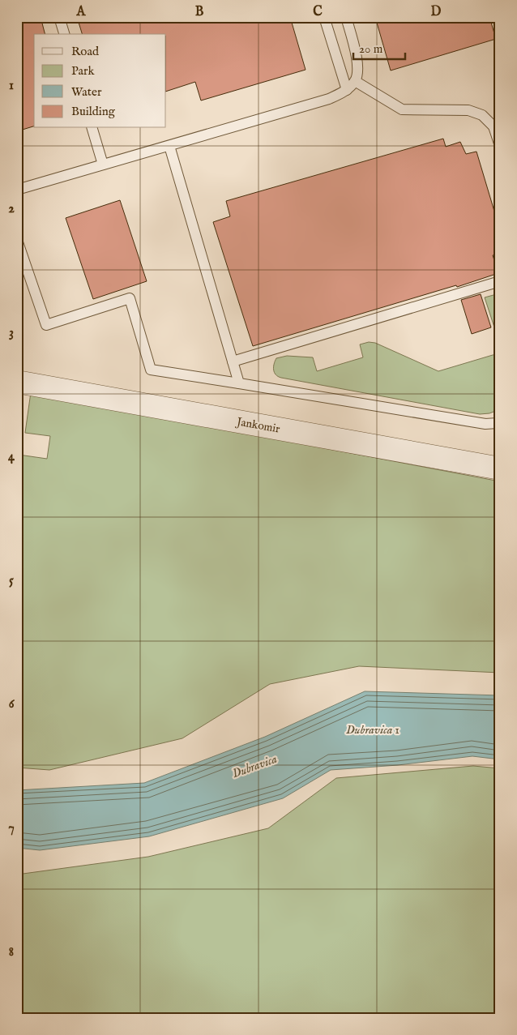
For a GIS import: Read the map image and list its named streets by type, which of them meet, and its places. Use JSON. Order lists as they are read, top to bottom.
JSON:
{
  "streets": {
    "street": ["Jankomir"]
  },
  "water": ["Dubravica 1", "Dubravica"],
  "legend": [
    "Road",
    "Park",
    "Water",
    "Building"
  ],
  "scale_bar": "20 m",
  "grid": {
    "columns": [
      "A",
      "B",
      "C",
      "D"
    ],
    "rows": [
      "1",
      "2",
      "3",
      "4",
      "5",
      "6",
      "7",
      "8"
    ]
  }
}
